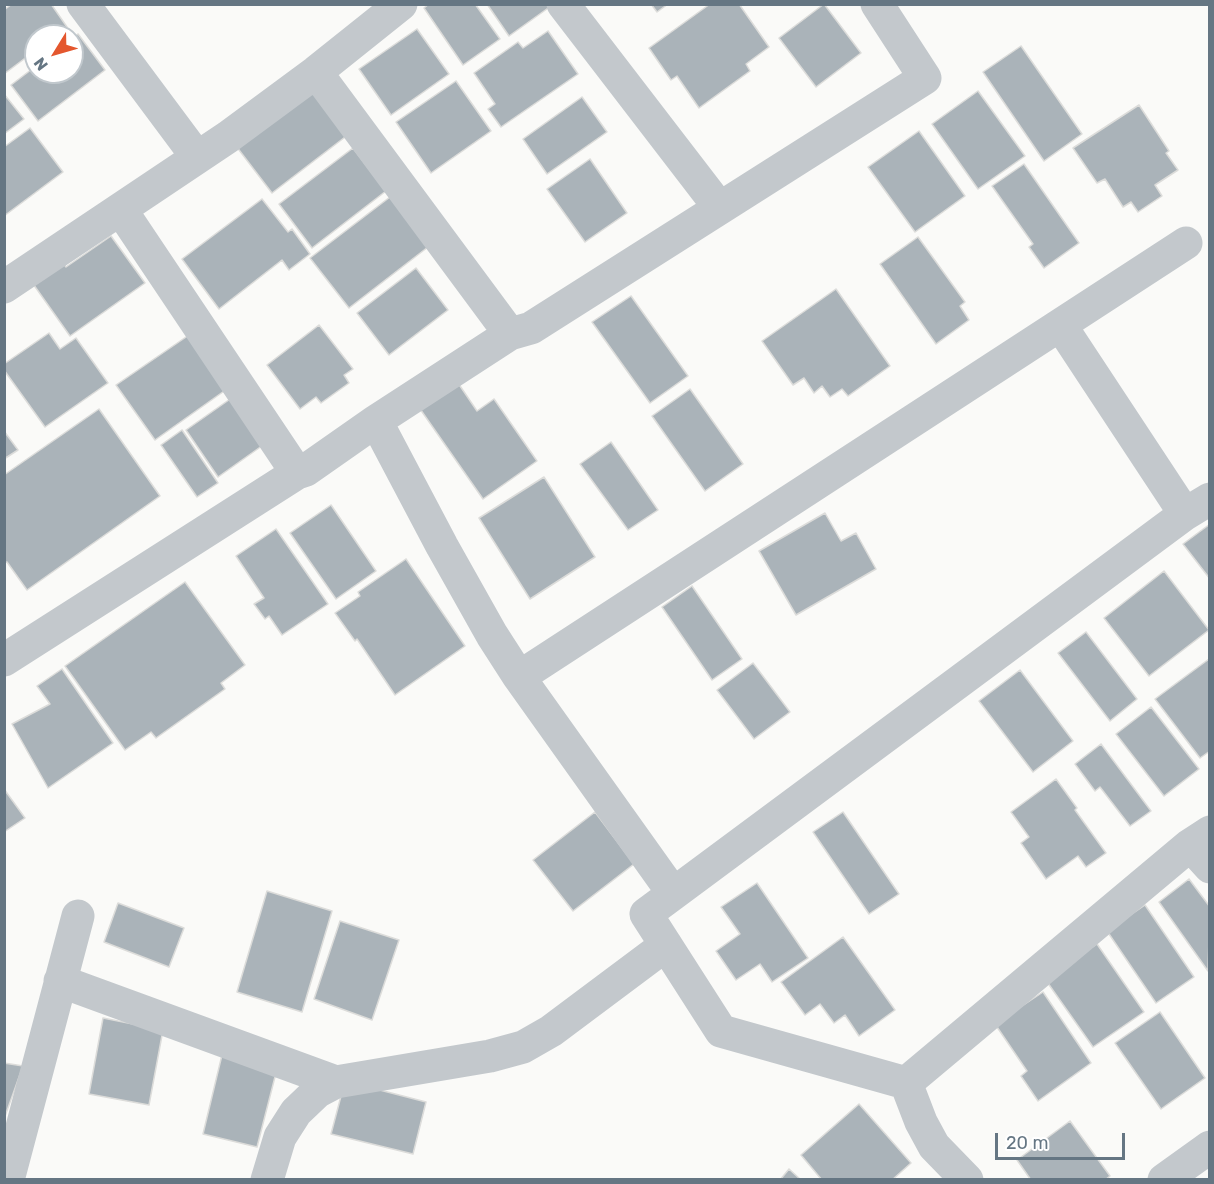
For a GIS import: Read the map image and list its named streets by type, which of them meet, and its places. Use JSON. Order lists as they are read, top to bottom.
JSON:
{
  "scale_bar": "20 m",
  "north": "bottom left"
}
